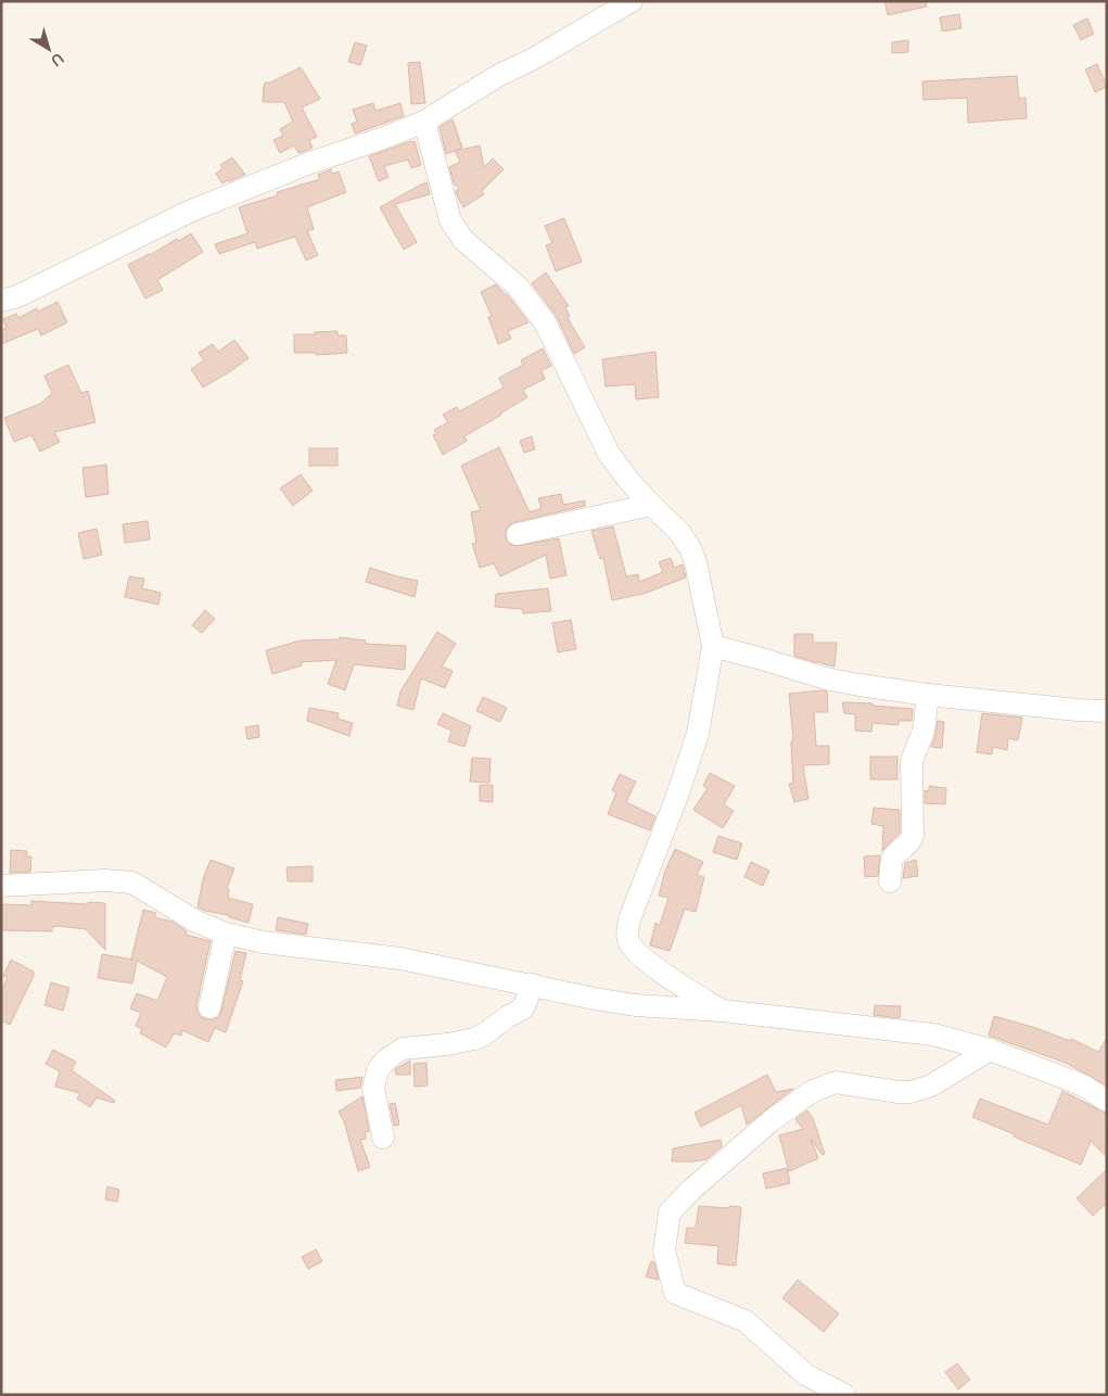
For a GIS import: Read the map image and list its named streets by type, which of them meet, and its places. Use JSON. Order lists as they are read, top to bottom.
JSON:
{
  "north": "bottom right"
}
